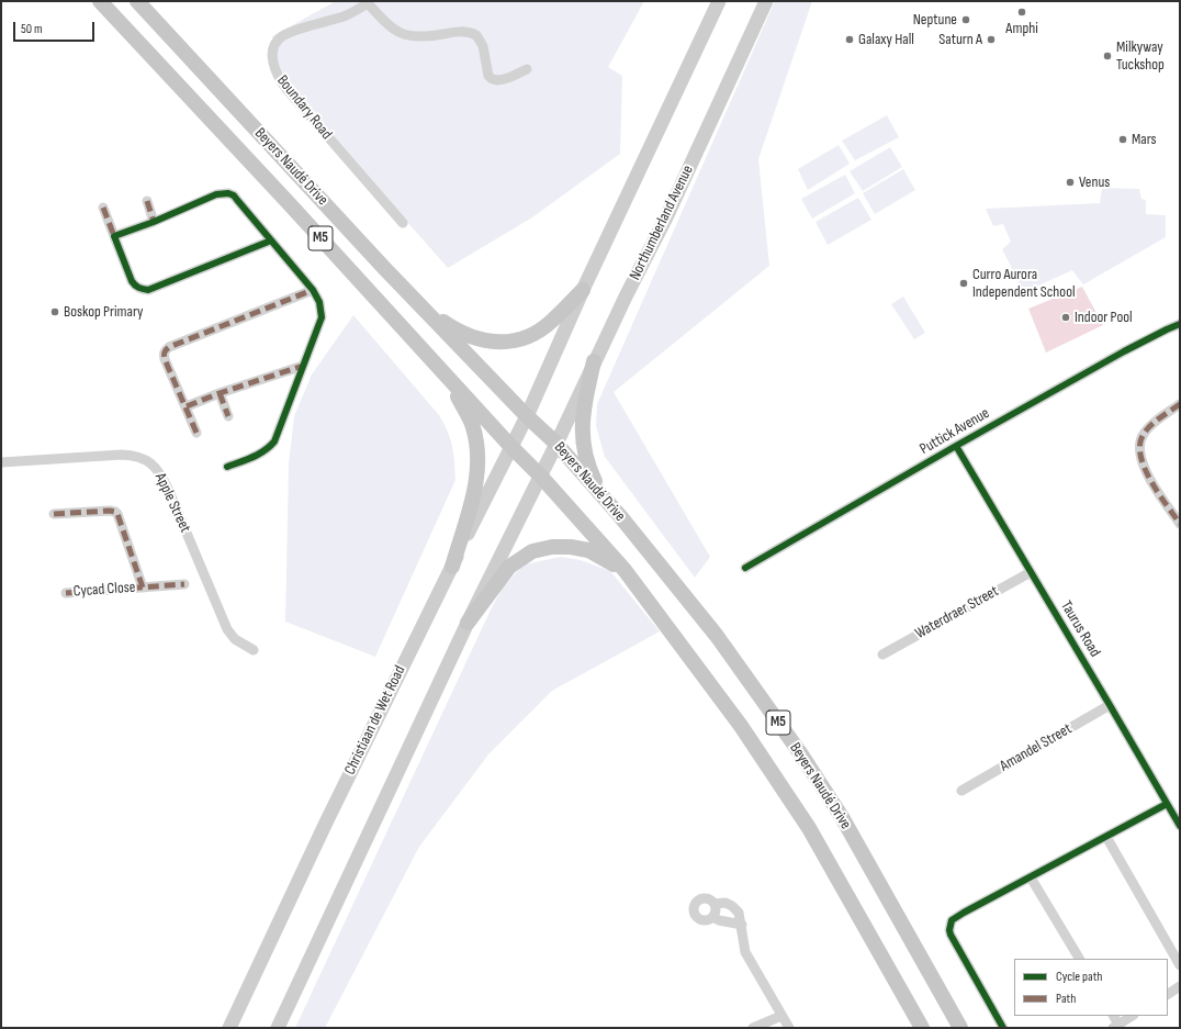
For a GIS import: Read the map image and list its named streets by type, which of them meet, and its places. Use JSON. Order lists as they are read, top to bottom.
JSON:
{
  "streets": {
    "main road": [
      "Beyers Naudé Drive",
      "Northumberland Avenue",
      "M5",
      "Christiaan de Wet Road"
    ],
    "street": [
      "Boundary Road",
      "Puttick Avenue",
      "Apple Street",
      "Cycad Close",
      "Waterdraer Street",
      "Taurus Road",
      "Amandel Street"
    ]
  },
  "crossings": [
    ["Beyers Naudé Drive", "Northumberland Avenue"],
    ["Beyers Naudé Drive", "Christiaan de Wet Road"],
    ["Puttick Avenue", "Taurus Road"],
    ["Waterdraer Street", "Taurus Road"],
    ["Taurus Road", "Amandel Street"]
  ],
  "places": [
    "Amphi",
    "Neptune",
    "Galaxy Hall",
    "Saturn A",
    "Milkyway Tuckshop",
    "Mars",
    "Venus",
    "Curro Aurora Independent School",
    "Boskop Primary",
    "Indoor Pool"
  ],
  "legend": ["Cycle path", "Path"],
  "scale_bar": "50 m"
}
